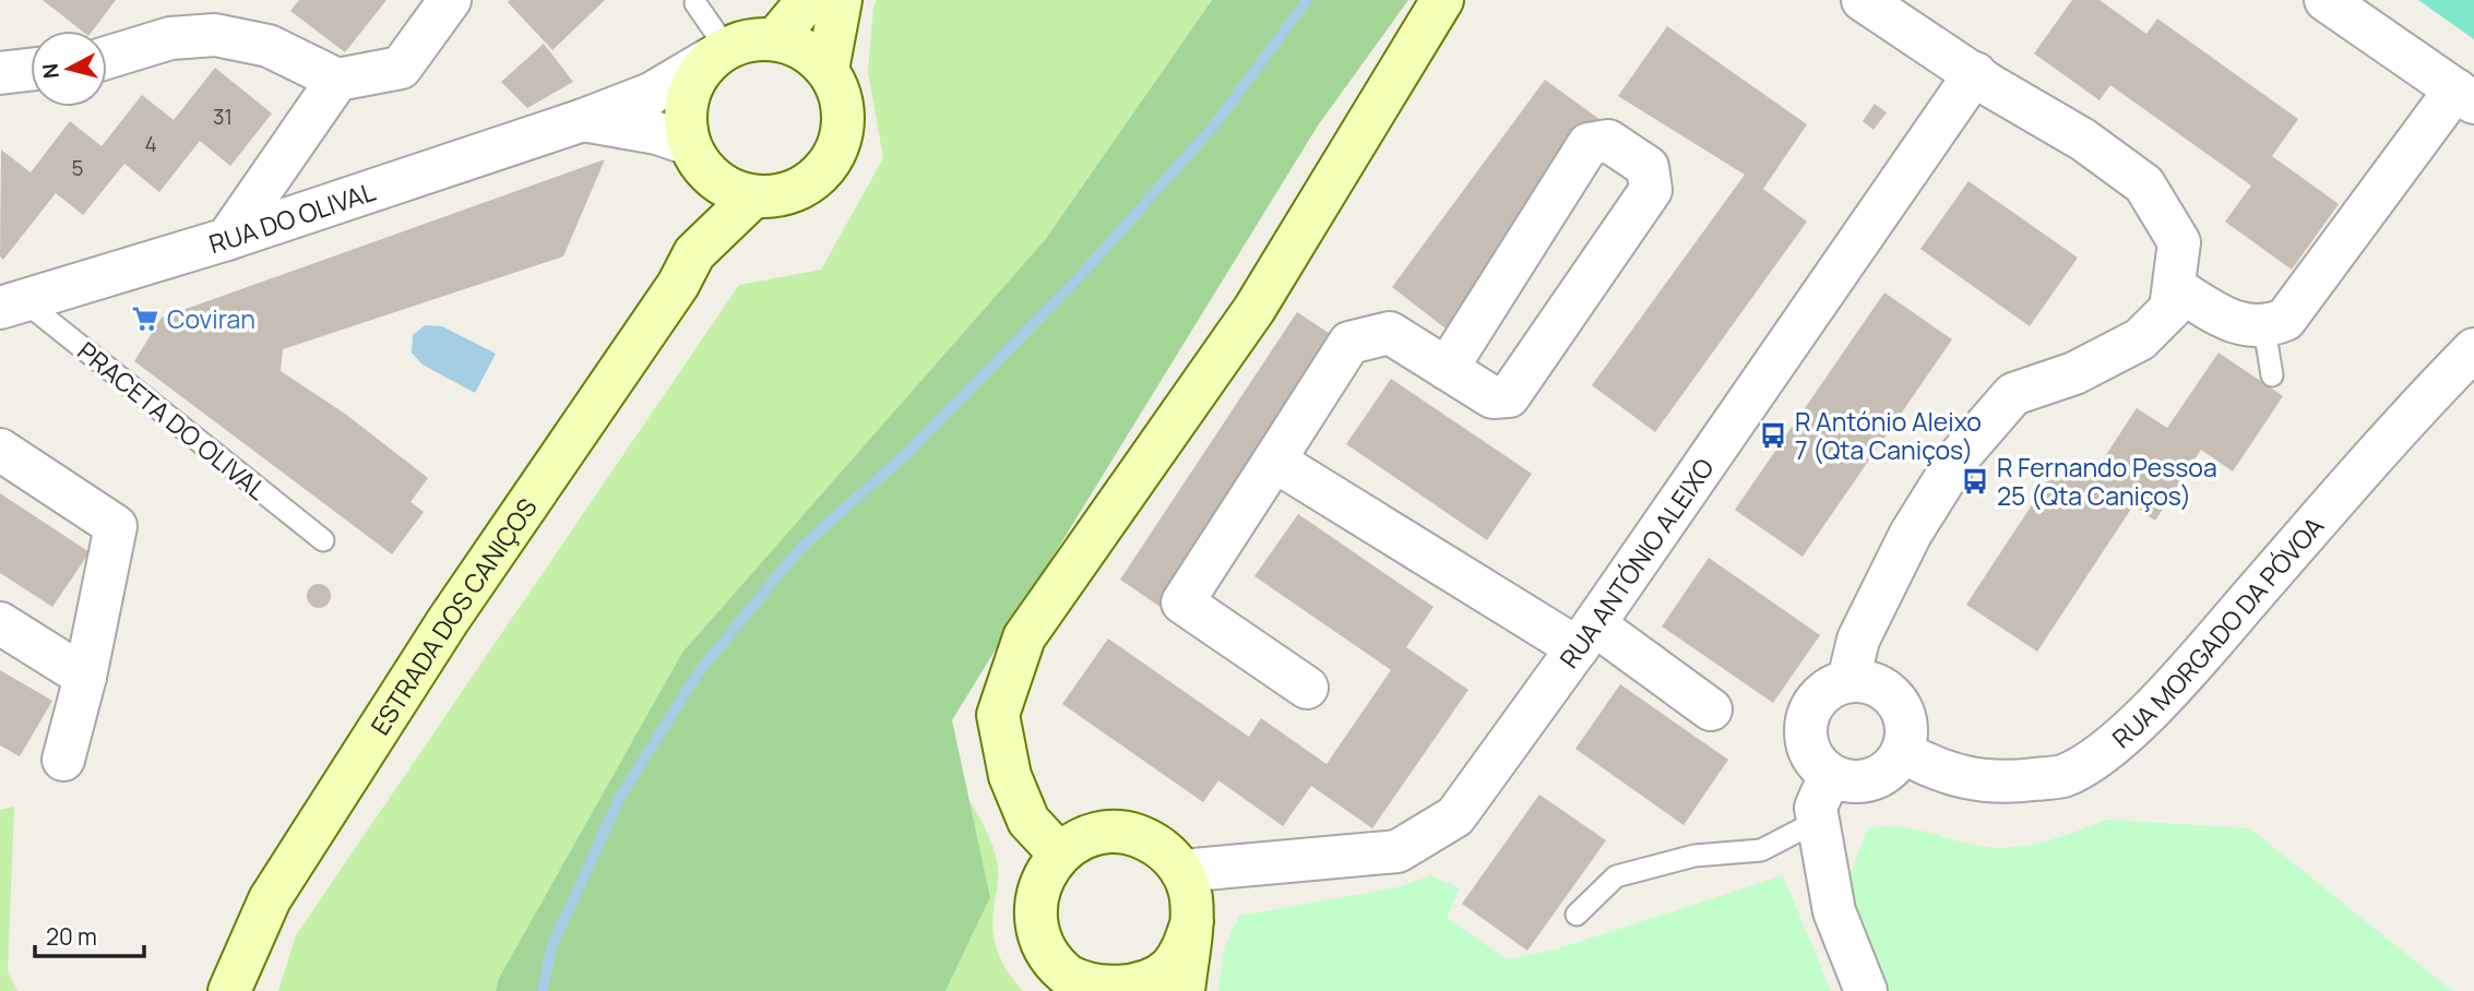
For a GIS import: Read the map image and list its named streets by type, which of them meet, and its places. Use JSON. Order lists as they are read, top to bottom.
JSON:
{
  "streets": {
    "street": [
      "RUA DO OLIVAL",
      "RUA ANTÓNIO ALEIXO",
      "ESTRADA DOS CANIÇOS",
      "RUA MORGADO DA PÓVOA"
    ],
    "lane": ["PRACETA DO OLIVAL"]
  },
  "crossings": [
    ["RUA DO OLIVAL", "PRACETA DO OLIVAL"],
    ["RUA DO OLIVAL", "ESTRADA DOS CANIÇOS"]
  ],
  "places": {
    "supermarket": ["Coviran"],
    "bus stop": ["R António Aleixo 7 (Qta Caniços)", "R Fernando Pessoa 25 (Qta Caniços)"]
  },
  "house_numbers": ["31", "4", "5"],
  "scale_bar": "20 m",
  "north": "left"
}
